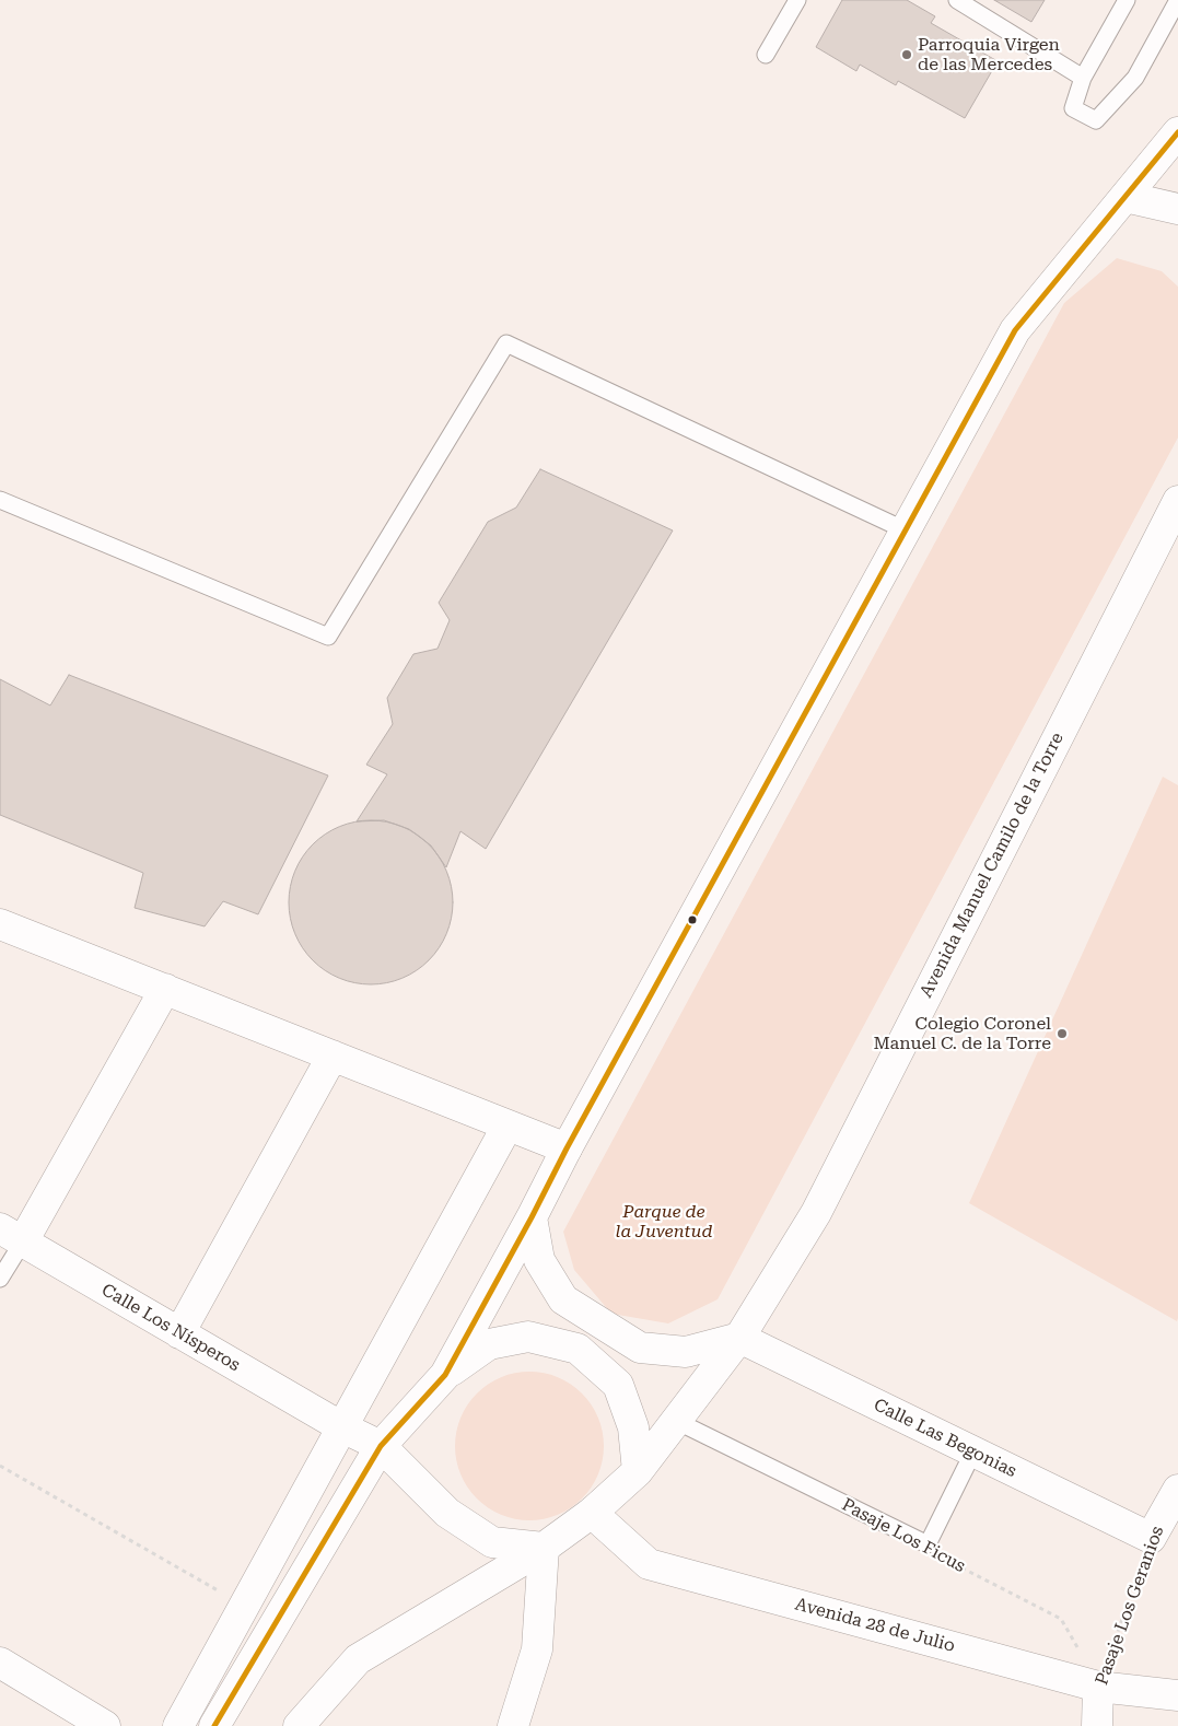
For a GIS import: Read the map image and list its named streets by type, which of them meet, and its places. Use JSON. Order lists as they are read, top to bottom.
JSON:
{
  "streets": {
    "main road": [
      "Avenida Manuel Camilo de la Torre",
      "Calle Los Nísperos",
      "Calle Las Begonias",
      "Pasaje Los Geranios",
      "Avenida 28 de Julio"
    ],
    "lane": ["Pasaje Los Ficus"]
  },
  "crossings": [
    ["Avenida Manuel Camilo de la Torre", "Calle Los Nísperos"],
    ["Avenida Manuel Camilo de la Torre", "Calle Las Begonias"],
    ["Avenida Manuel Camilo de la Torre", "Pasaje Los Ficus"],
    ["Avenida Manuel Camilo de la Torre", "Avenida 28 de Julio"],
    ["Calle Las Begonias", "Pasaje Los Geranios"],
    ["Pasaje Los Ficus", "Pasaje Los Geranios"],
    ["Pasaje Los Ficus", "Avenida 28 de Julio"],
    ["Pasaje Los Geranios", "Avenida 28 de Julio"]
  ],
  "parks": ["Parque de la Juventud"],
  "places": ["Parroquia Virgen de las Mercedes", "Colegio Coronel Manuel C. de la Torre"]
}
